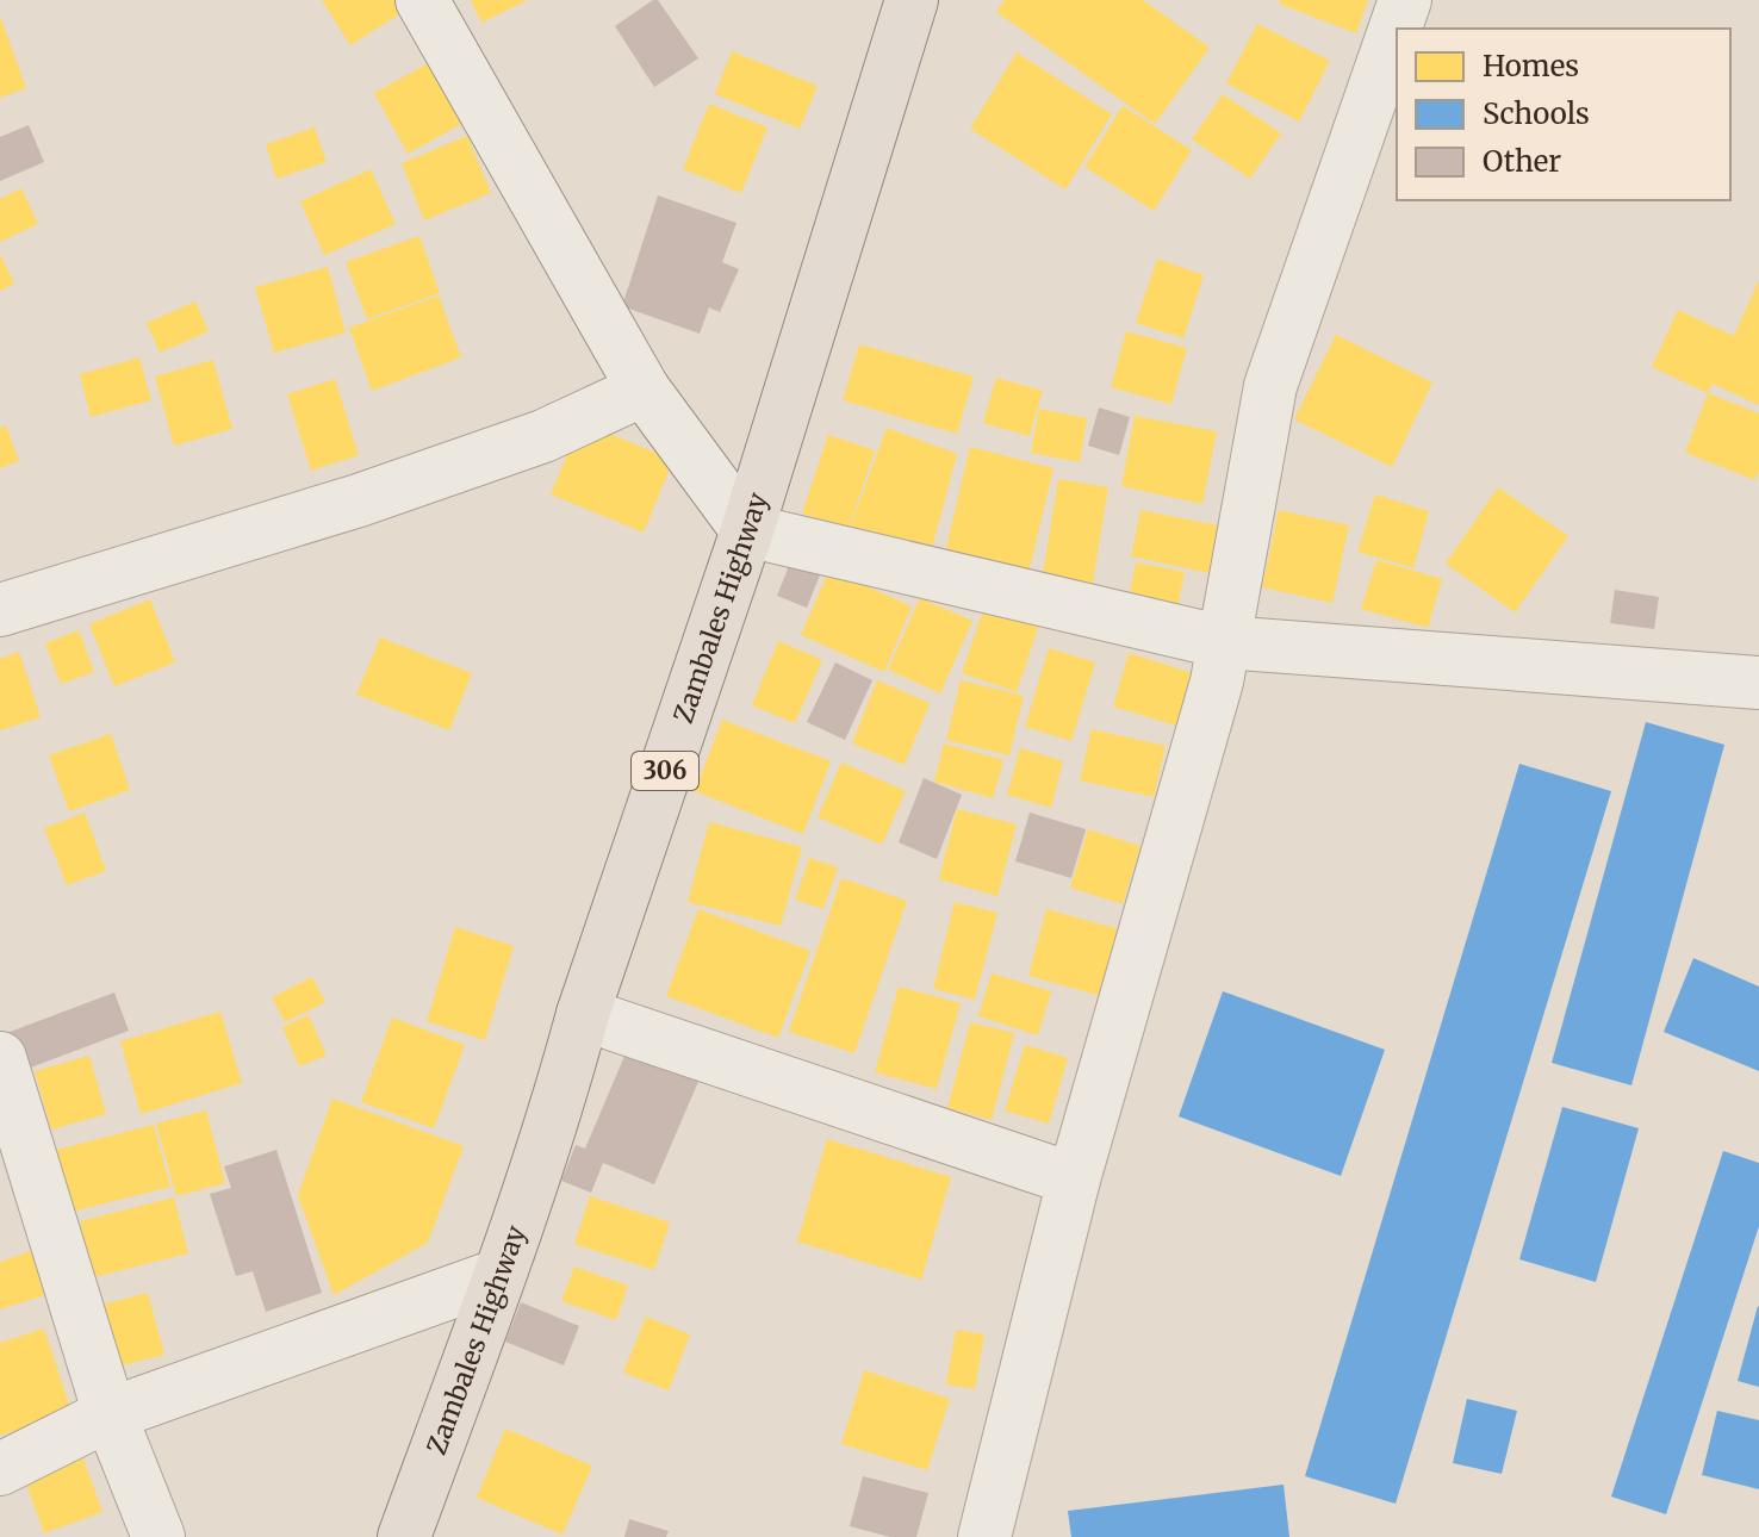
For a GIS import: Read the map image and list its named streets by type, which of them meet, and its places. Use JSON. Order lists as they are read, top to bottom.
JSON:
{
  "streets": {
    "main road": ["Zambales Highway", "306"]
  },
  "legend": ["Homes", "Schools", "Other"]
}
